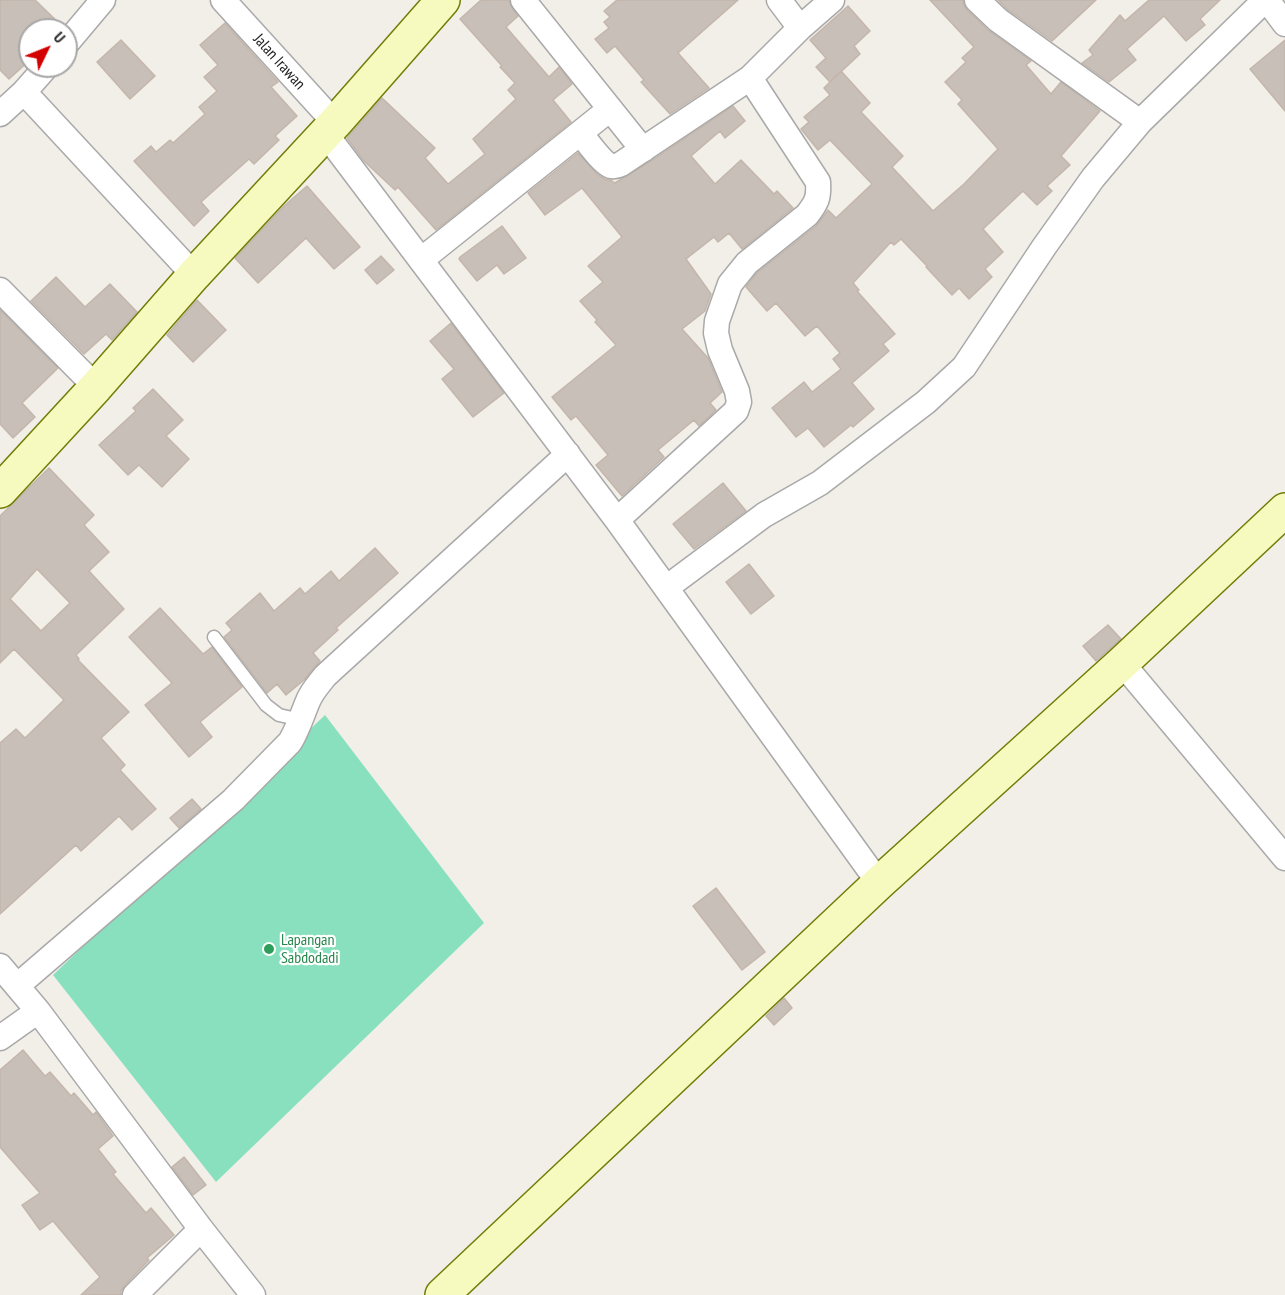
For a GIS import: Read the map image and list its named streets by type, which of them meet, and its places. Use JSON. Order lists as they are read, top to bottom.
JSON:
{
  "streets": {
    "street": ["Jalan Irawan"]
  },
  "places": ["Lapangan Sabdodadi"],
  "north": "top right"
}
